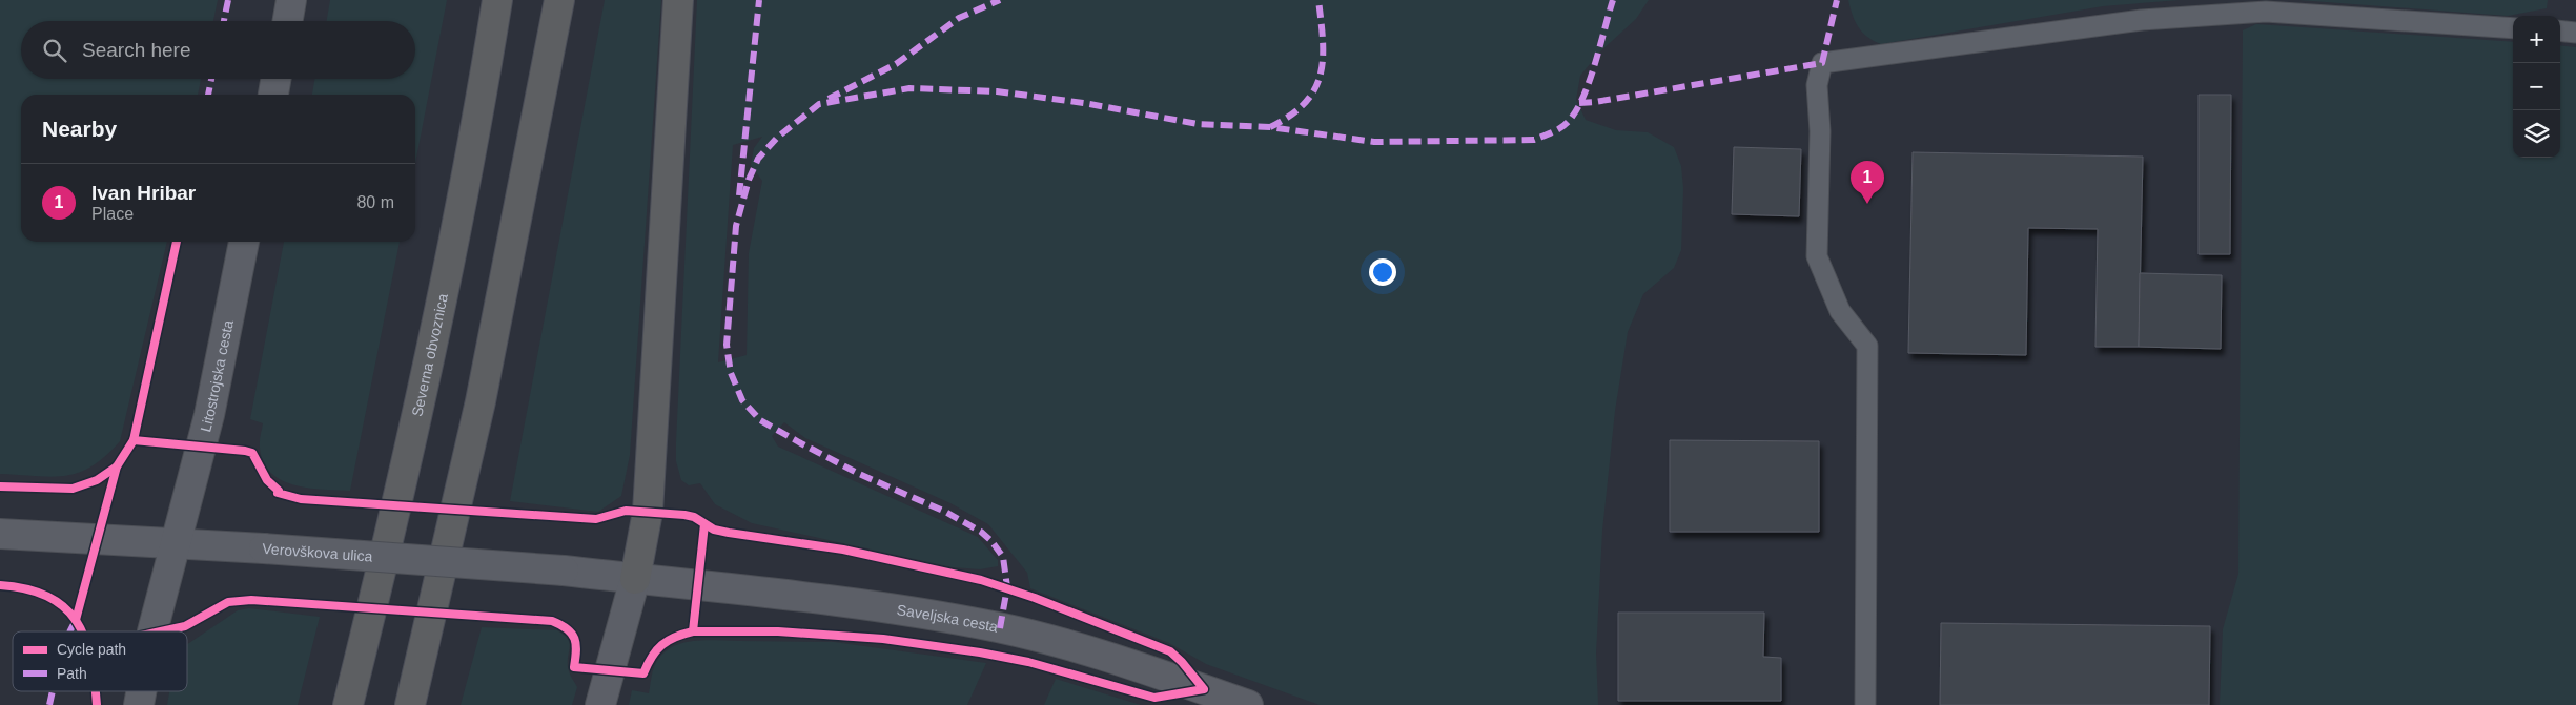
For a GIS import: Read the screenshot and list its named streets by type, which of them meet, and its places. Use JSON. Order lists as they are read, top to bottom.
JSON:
{
  "streets": {
    "highway": ["Severna obvoznica"],
    "main road": ["Litostrojska cesta", "Verovškova ulica", "Saveljska cesta"]
  },
  "crossings": [
    ["Litostrojska cesta", "Verovškova ulica"],
    ["Verovškova ulica", "Saveljska cesta"]
  ],
  "legend": ["Cycle path", "Path"],
  "page": {
    "map_buttons": ["+", "−"],
    "search": "Search here",
    "heading": "Nearby",
    "pins": "1",
    "list": [
      {
        "mark": "1",
        "name": "Ivan Hribar",
        "note": "Place",
        "value": "80 m"
      }
    ]
  }
}
